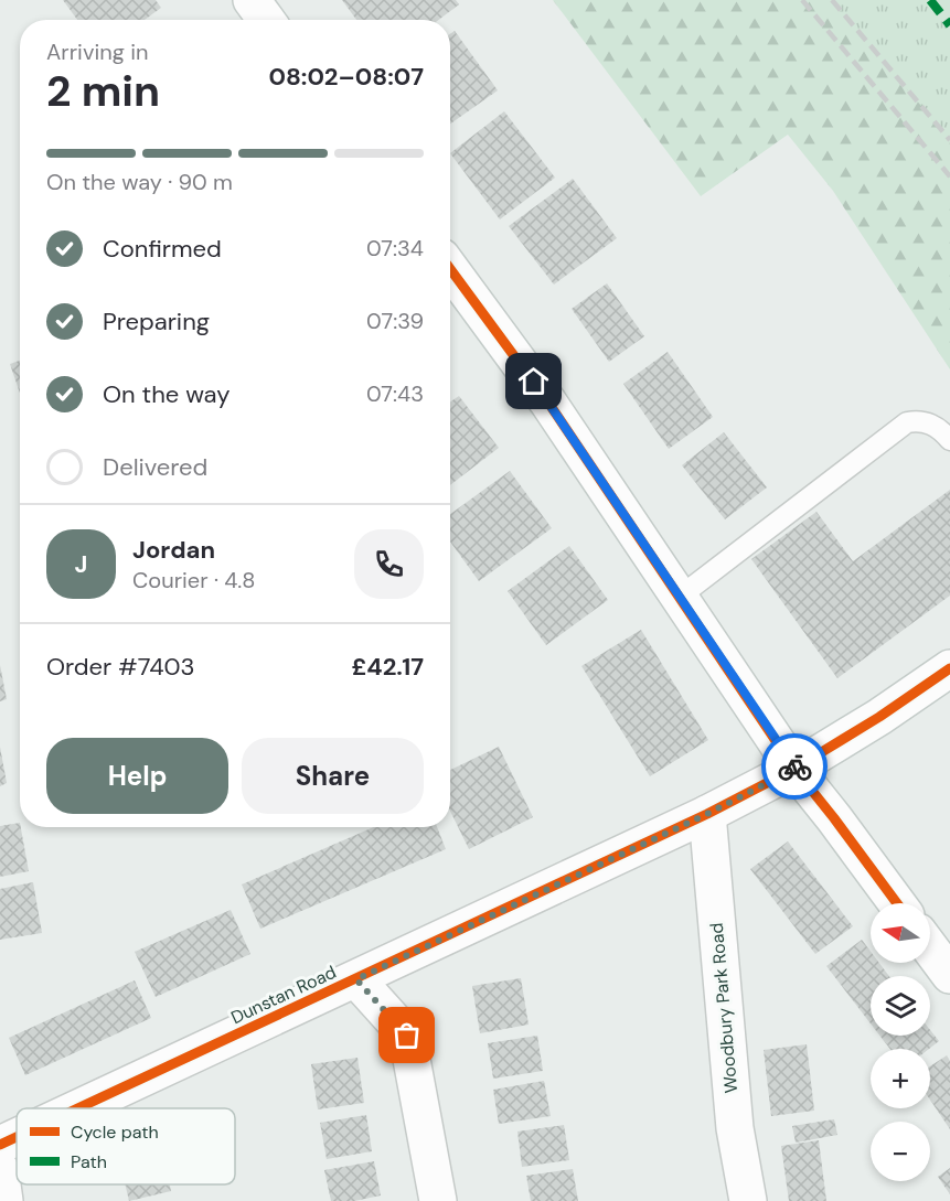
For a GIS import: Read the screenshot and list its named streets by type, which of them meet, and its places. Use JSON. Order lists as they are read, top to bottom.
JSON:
{
  "streets": {
    "street": ["Dunstan Road", "Woodbury Park Road"]
  },
  "crossings": [
    ["Dunstan Road", "Woodbury Park Road"]
  ],
  "legend": ["Cycle path", "Path"],
  "north": "left",
  "page": {
    "heading": ["2 min", "Arriving in", "08:02–08:07"],
    "panel": [
      "Jordan",
      "Courier · 4.8",
      "Order #7403",
      "£42.17"
    ],
    "bar": "On the way · 90 m",
    "list": [
      ["Confirmed", "07:34"],
      ["Preparing", "07:39"],
      ["On the way", "07:43"],
      "Delivered"
    ],
    "round": "J",
    "buttons": ["Help", "Share"],
    "map_buttons": ["+", "−"]
  }
}
